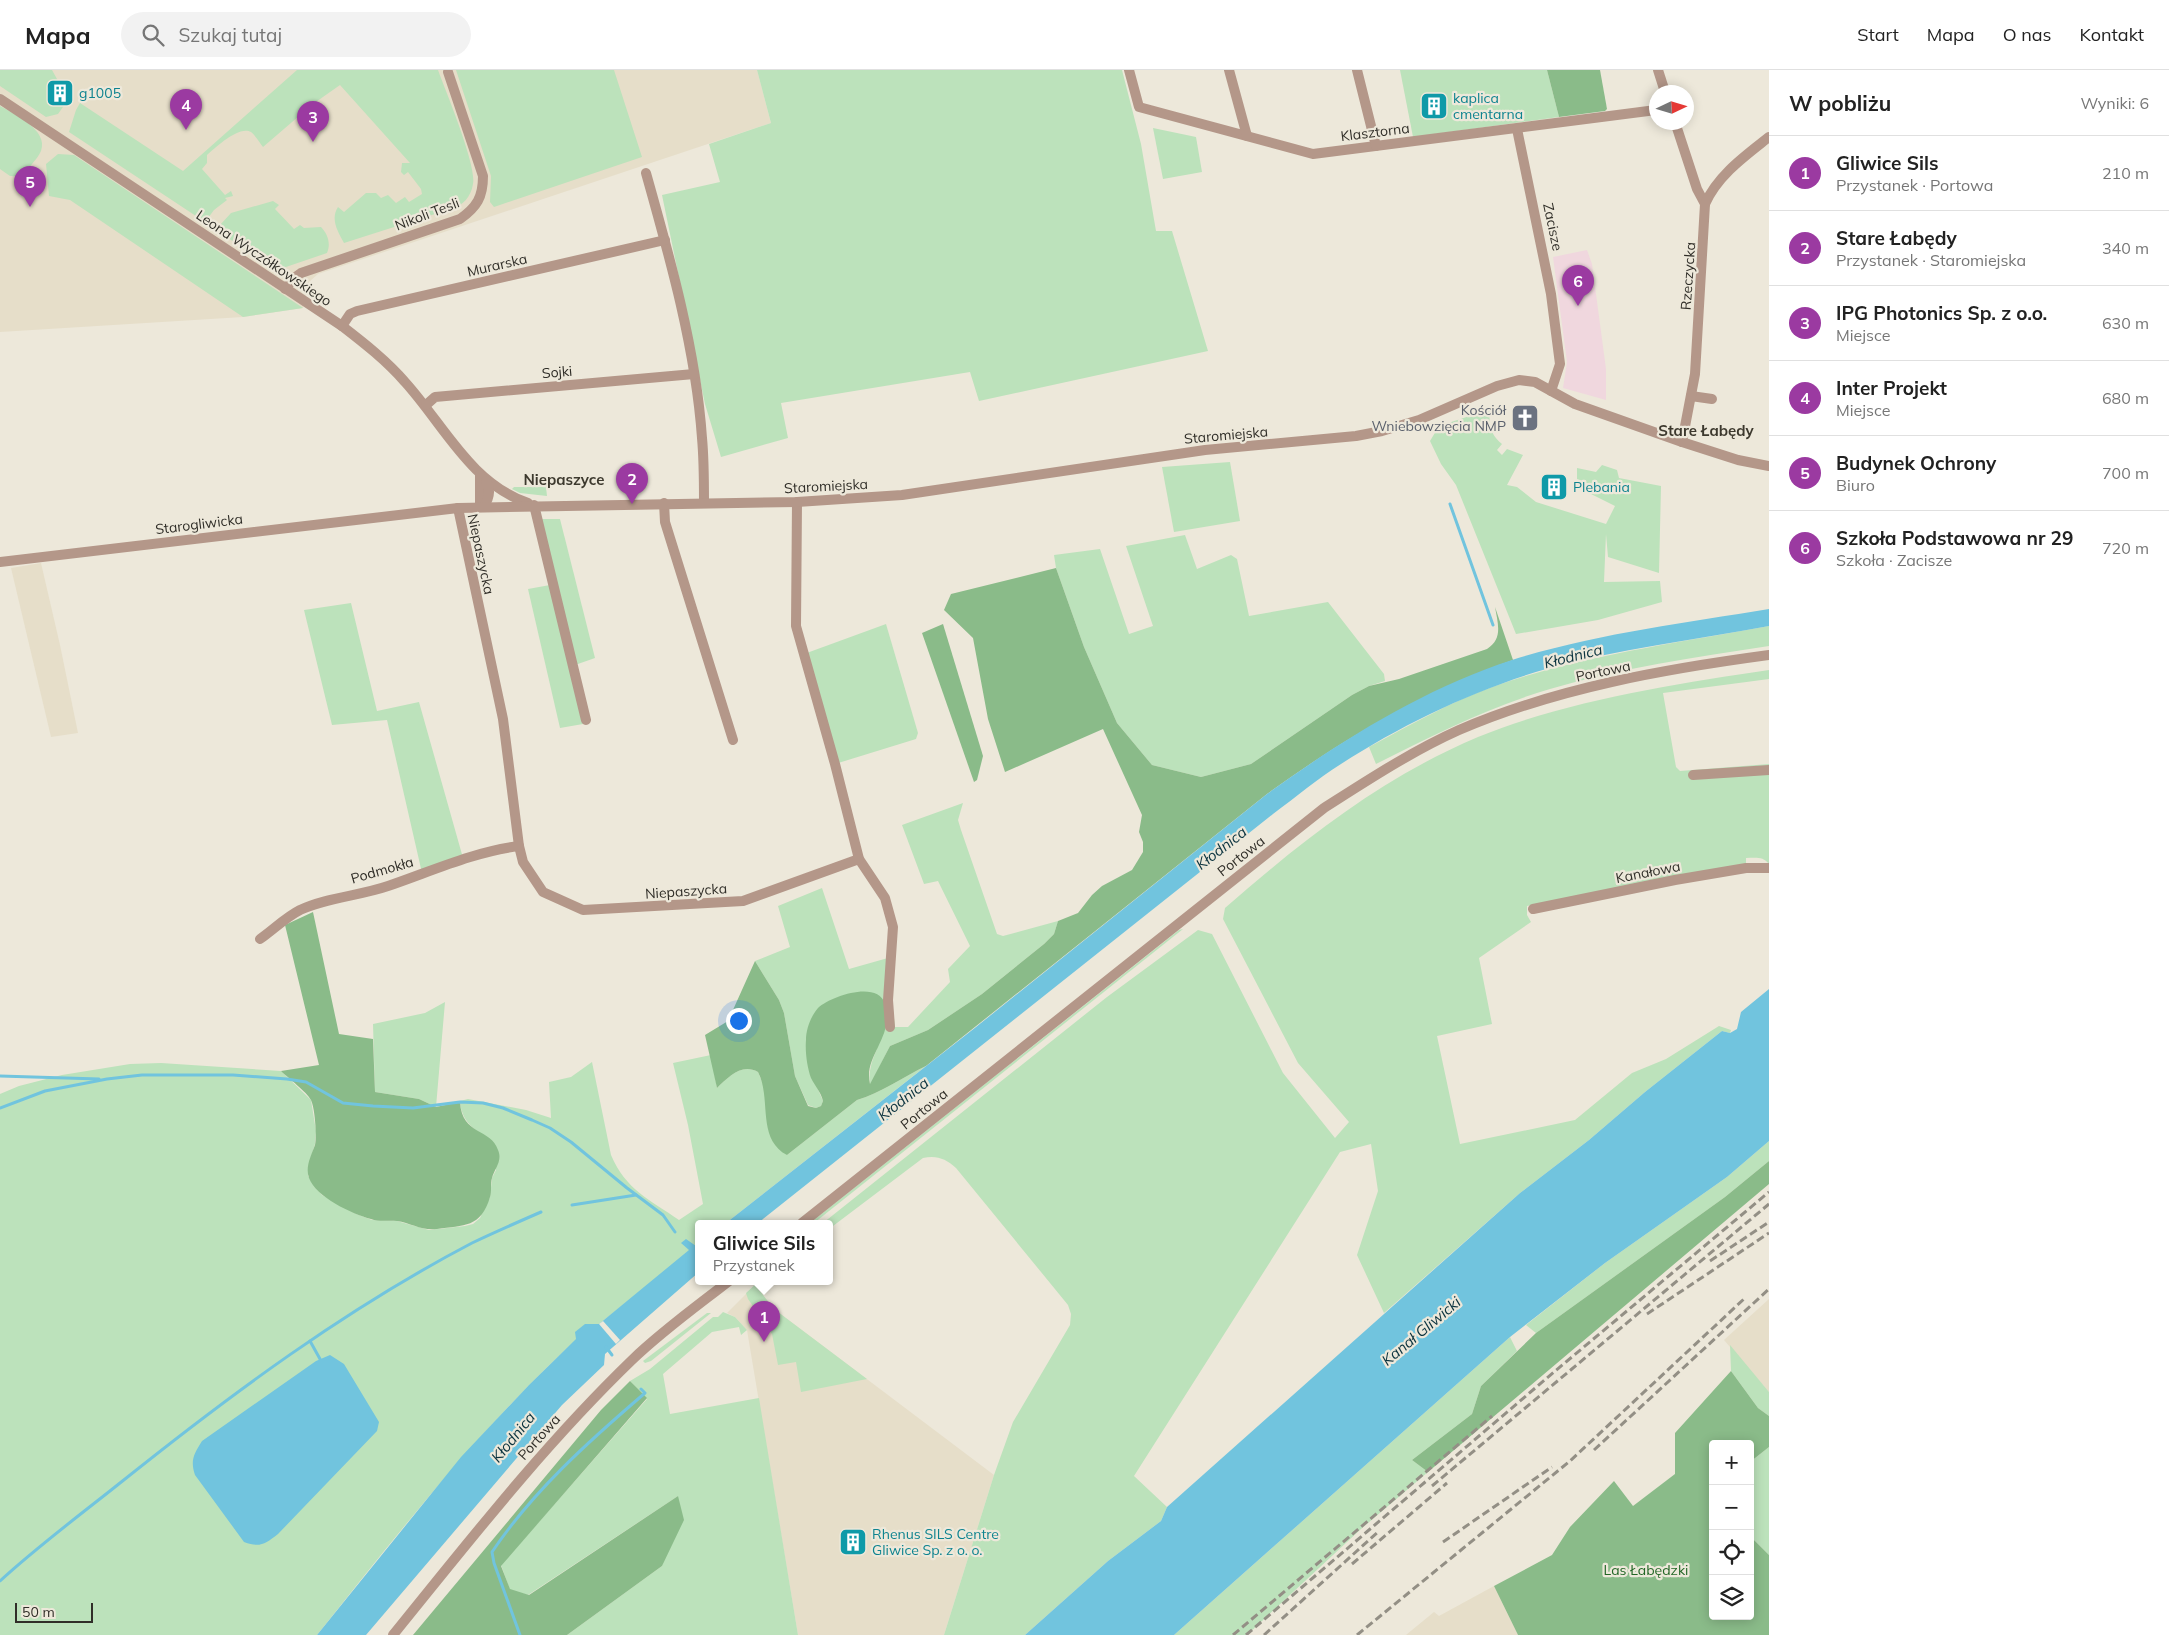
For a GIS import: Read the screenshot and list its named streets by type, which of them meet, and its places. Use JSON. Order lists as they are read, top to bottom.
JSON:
{
  "streets": {
    "street": [
      "Klasztorna",
      "Nikoli Tesli",
      "Zacisze",
      "Leona Wyczółkowskiego",
      "Murarska",
      "Rzeczycka",
      "Sojki",
      "Staromiejska",
      "Starogliwicka",
      "Niepaszycka",
      "Portowa",
      "Podmokła",
      "Kanałowa"
    ]
  },
  "crossings": [
    ["Klasztorna", "Zacisze"],
    ["Nikoli Tesli", "Leona Wyczółkowskiego"],
    ["Zacisze", "Staromiejska"],
    ["Leona Wyczółkowskiego", "Murarska"],
    ["Leona Wyczółkowskiego", "Sojki"],
    ["Leona Wyczółkowskiego", "Staromiejska"],
    ["Rzeczycka", "Staromiejska"],
    ["Staromiejska", "Starogliwicka"],
    ["Staromiejska", "Niepaszycka"],
    ["Niepaszycka", "Podmokła"]
  ],
  "districts": ["Stare Łabędy", "Niepaszyce"],
  "water": ["Kłodnica", "Kanał Gliwicki"],
  "parks": ["Las Łabędzki"],
  "places": {
    "building": [
      "g1005",
      "kaplica cmentarna",
      "Plebania",
      "Rhenus SILS Centre Gliwice Sp. z o. o."
    ],
    "church": ["Kościół Wniebowzięcia NMP"]
  },
  "scale_bar": "50 m",
  "north": "right",
  "page": {
    "header": "Mapa",
    "search": "Szukaj tutaj",
    "nav": [
      "Start",
      "Mapa",
      "O nas",
      "Kontakt"
    ],
    "heading": ["W pobliżu", "Wyniki: 6"],
    "pins": [
      "4",
      "3",
      "5",
      "6",
      "2",
      "1"
    ],
    "list": [
      {
        "mark": "1",
        "name": "Gliwice Sils",
        "note": "Przystanek · Portowa",
        "value": "210 m"
      },
      {
        "mark": "2",
        "name": "Stare Łabędy",
        "note": "Przystanek · Staromiejska",
        "value": "340 m"
      },
      {
        "mark": "3",
        "name": "IPG Photonics Sp. z o.o.",
        "note": "Miejsce",
        "value": "630 m"
      },
      {
        "mark": "4",
        "name": "Inter Projekt",
        "note": "Miejsce",
        "value": "680 m"
      },
      {
        "mark": "5",
        "name": "Budynek Ochrony",
        "note": "Biuro",
        "value": "700 m"
      },
      {
        "mark": "6",
        "name": "Szkoła Podstawowa nr 29",
        "note": "Szkoła · Zacisze",
        "value": "720 m"
      }
    ],
    "popup": ["Gliwice Sils", "Przystanek"],
    "map_buttons": ["+", "−"],
    "scale": "50 m"
  }
}
